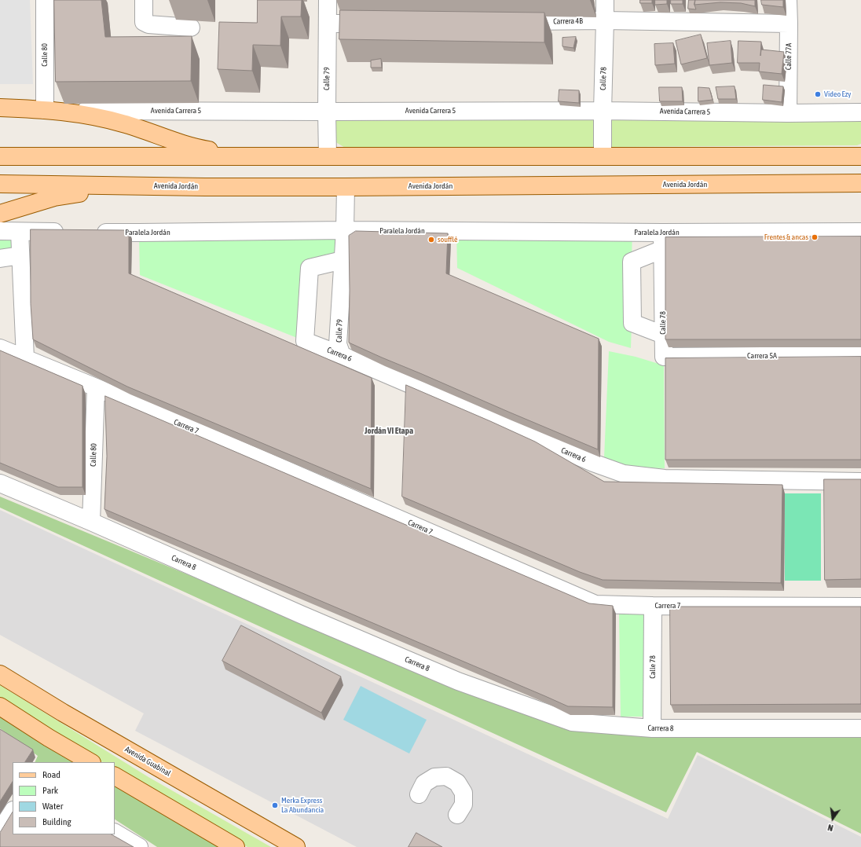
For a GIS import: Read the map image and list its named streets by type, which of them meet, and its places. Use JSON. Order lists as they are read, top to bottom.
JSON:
{
  "streets": {
    "main road": ["Avenida Carrera 5", "Avenida Jordán", "Avenida Guabinal"],
    "street": [
      "Carrera 4B",
      "Calle 80",
      "Calle 77A",
      "Calle 79",
      "Calle 78",
      "Paralela Jordán",
      "Carrera 6",
      "Carrera 5A",
      "Carrera 7",
      "Carrera 8"
    ]
  },
  "crossings": [
    ["Carrera 4B", "Calle 77A"],
    ["Carrera 4B", "Calle 78"],
    ["Calle 80", "Avenida Carrera 5"],
    ["Calle 80", "Carrera 7"],
    ["Calle 80", "Carrera 8"],
    ["Calle 77A", "Avenida Carrera 5"],
    ["Calle 79", "Avenida Carrera 5"],
    ["Calle 79", "Paralela Jordán"],
    ["Calle 79", "Carrera 6"],
    ["Calle 78", "Avenida Carrera 5"],
    ["Calle 78", "Paralela Jordán"],
    ["Calle 78", "Carrera 5A"],
    ["Calle 78", "Carrera 7"],
    ["Calle 78", "Carrera 8"]
  ],
  "districts": ["Jordán VI Etapa"],
  "places": [
    "Video Ezy",
    "Frentes & ancas",
    "soufflé",
    "Merka Express La Abundancia"
  ],
  "legend": [
    "Road",
    "Park",
    "Water",
    "Building"
  ],
  "north": "bottom"
}
